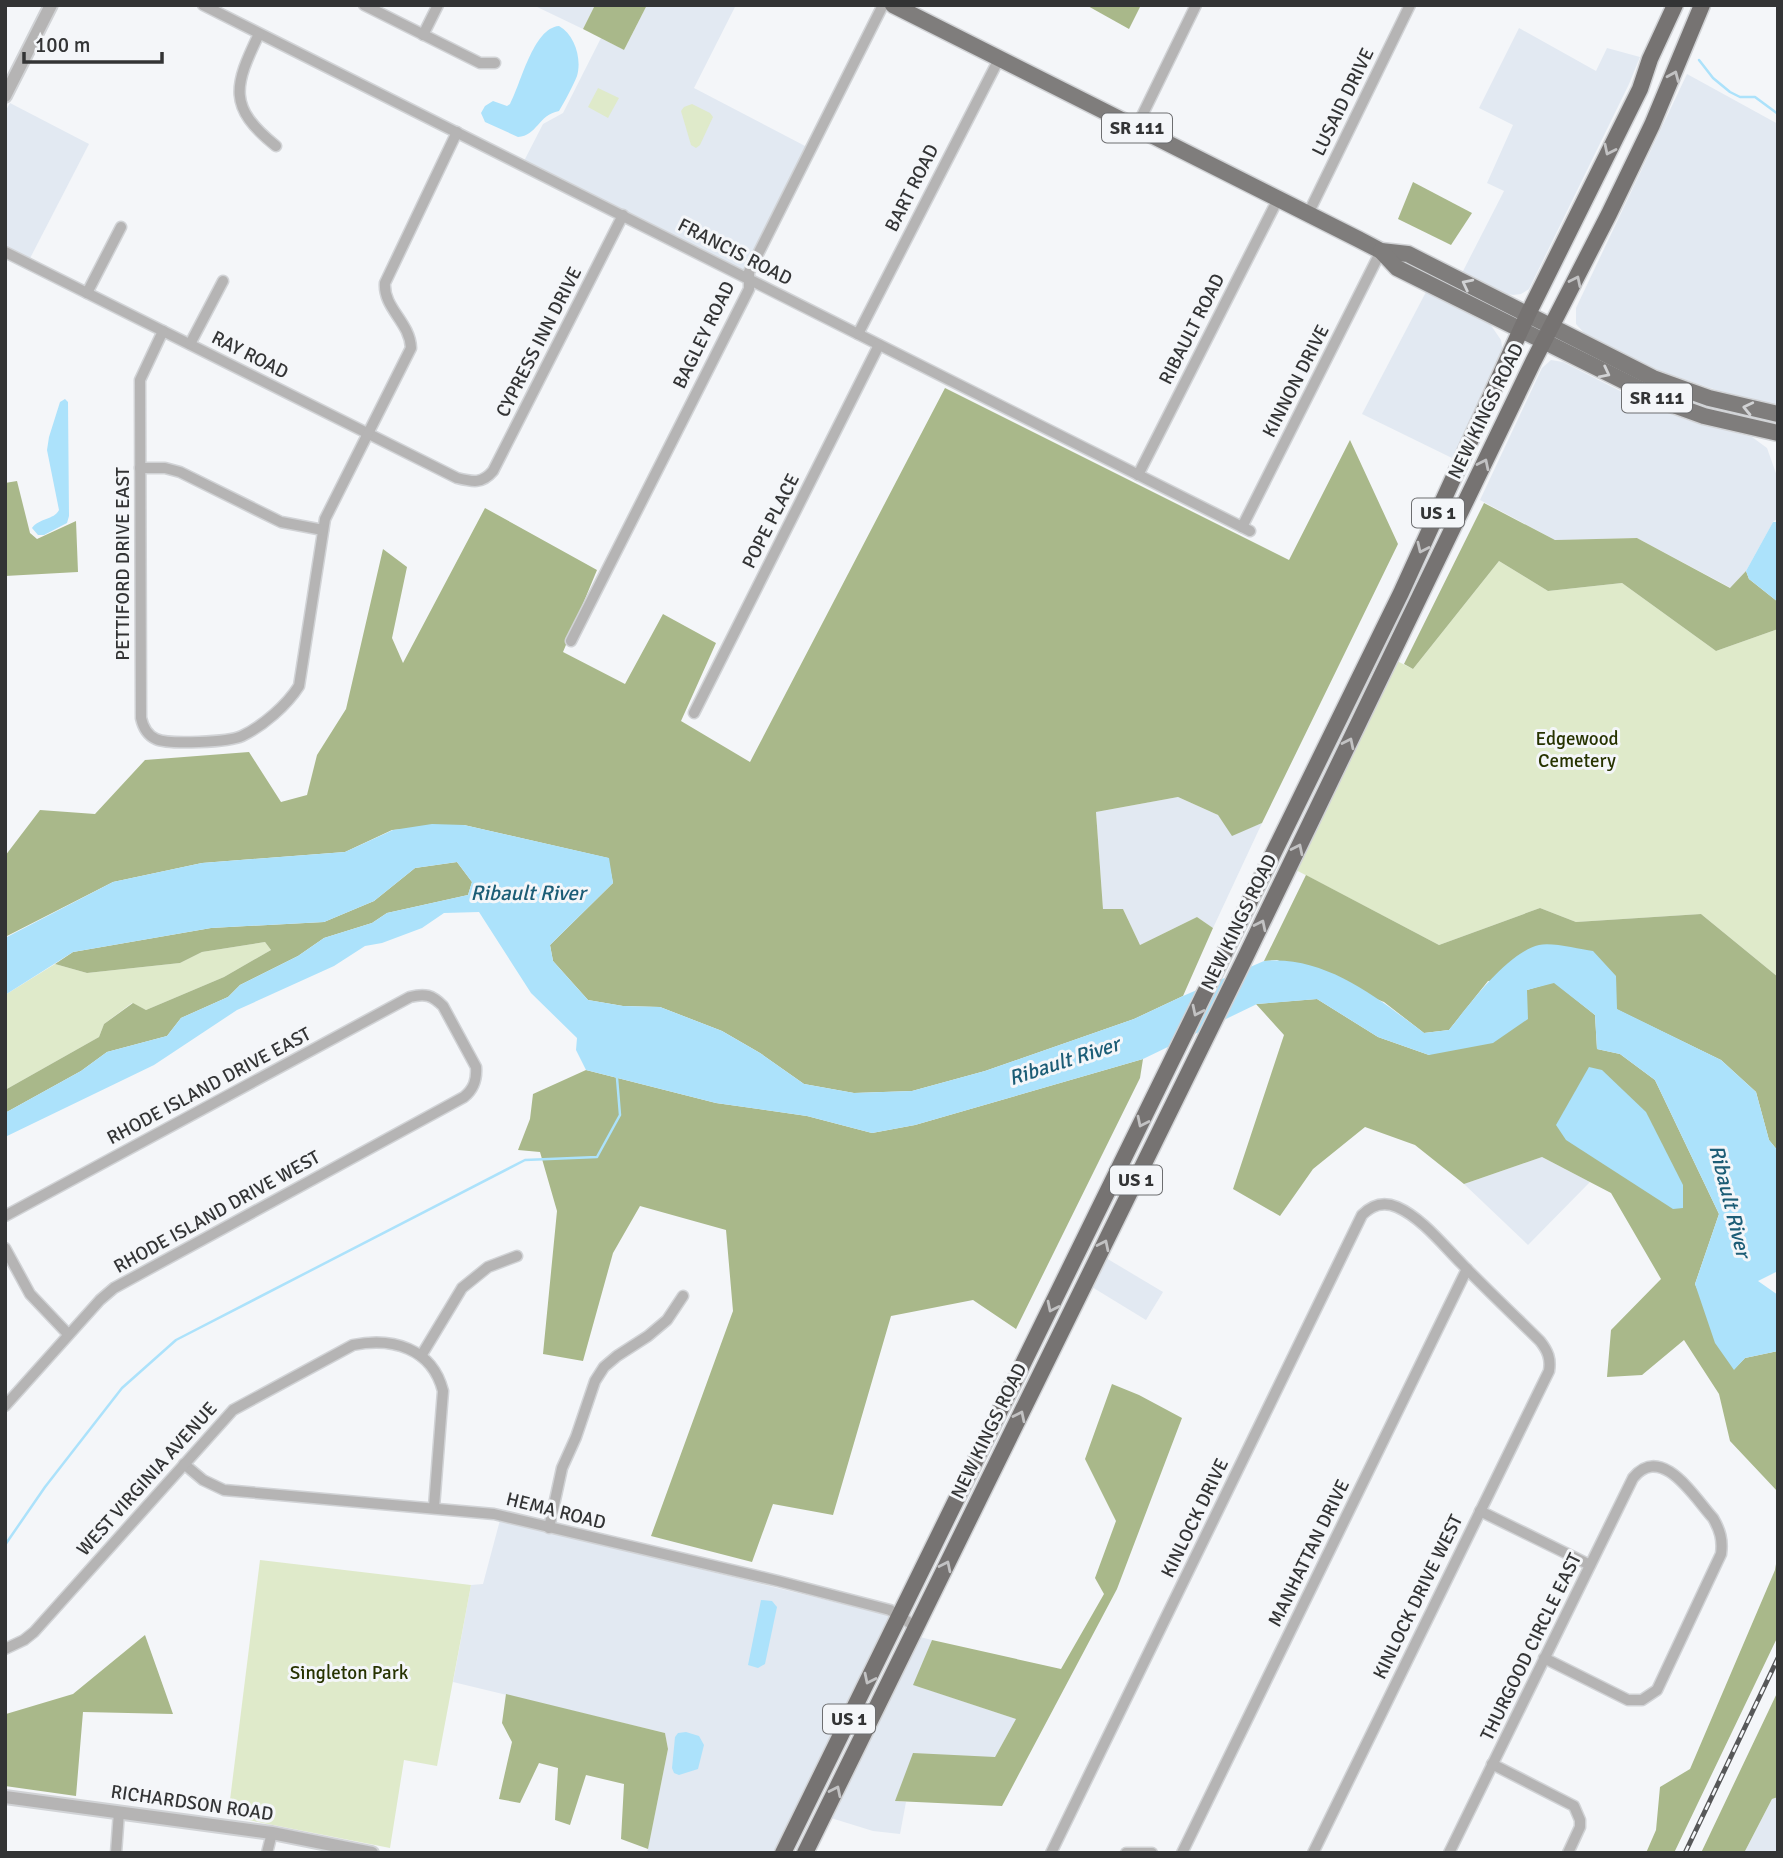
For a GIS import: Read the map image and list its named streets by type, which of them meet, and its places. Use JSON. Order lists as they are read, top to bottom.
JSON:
{
  "streets": {
    "highway": ["NEW KINGS ROAD", "US 1"],
    "main road": ["SR 111"],
    "street": [
      "LUSAID DRIVE",
      "BART ROAD",
      "FRANCIS ROAD",
      "RIBAULT ROAD",
      "BAGLEY ROAD",
      "CYPRESS INN DRIVE",
      "RAY ROAD",
      "KINNON DRIVE",
      "POPE PLACE",
      "PETTIFORD DRIVE EAST",
      "RHODE ISLAND DRIVE EAST",
      "RHODE ISLAND DRIVE WEST",
      "WEST VIRGINIA AVENUE",
      "HEMA ROAD",
      "KINLOCK DRIVE",
      "MANHATTAN DRIVE",
      "KINLOCK DRIVE WEST",
      "THURGOOD CIRCLE EAST",
      "RICHARDSON ROAD"
    ]
  },
  "crossings": [
    ["LUSAID DRIVE", "SR 111"],
    ["SR 111", "BART ROAD"],
    ["SR 111", "RIBAULT ROAD"],
    ["SR 111", "KINNON DRIVE"],
    ["SR 111", "NEW KINGS ROAD"],
    ["BART ROAD", "FRANCIS ROAD"],
    ["FRANCIS ROAD", "RIBAULT ROAD"],
    ["FRANCIS ROAD", "BAGLEY ROAD"],
    ["FRANCIS ROAD", "CYPRESS INN DRIVE"],
    ["FRANCIS ROAD", "KINNON DRIVE"],
    ["FRANCIS ROAD", "POPE PLACE"],
    ["FRANCIS ROAD", "PETTIFORD DRIVE EAST"],
    ["CYPRESS INN DRIVE", "RAY ROAD"],
    ["RAY ROAD", "PETTIFORD DRIVE EAST"],
    ["NEW KINGS ROAD", "HEMA ROAD"],
    ["RHODE ISLAND DRIVE EAST", "RHODE ISLAND DRIVE WEST"],
    ["WEST VIRGINIA AVENUE", "HEMA ROAD"],
    ["KINLOCK DRIVE", "MANHATTAN DRIVE"],
    ["KINLOCK DRIVE", "KINLOCK DRIVE WEST"],
    ["MANHATTAN DRIVE", "KINLOCK DRIVE WEST"]
  ],
  "water": ["Ribault River"],
  "parks": ["Edgewood Cemetery", "Singleton Park"],
  "scale_bar": "100 m"
}
